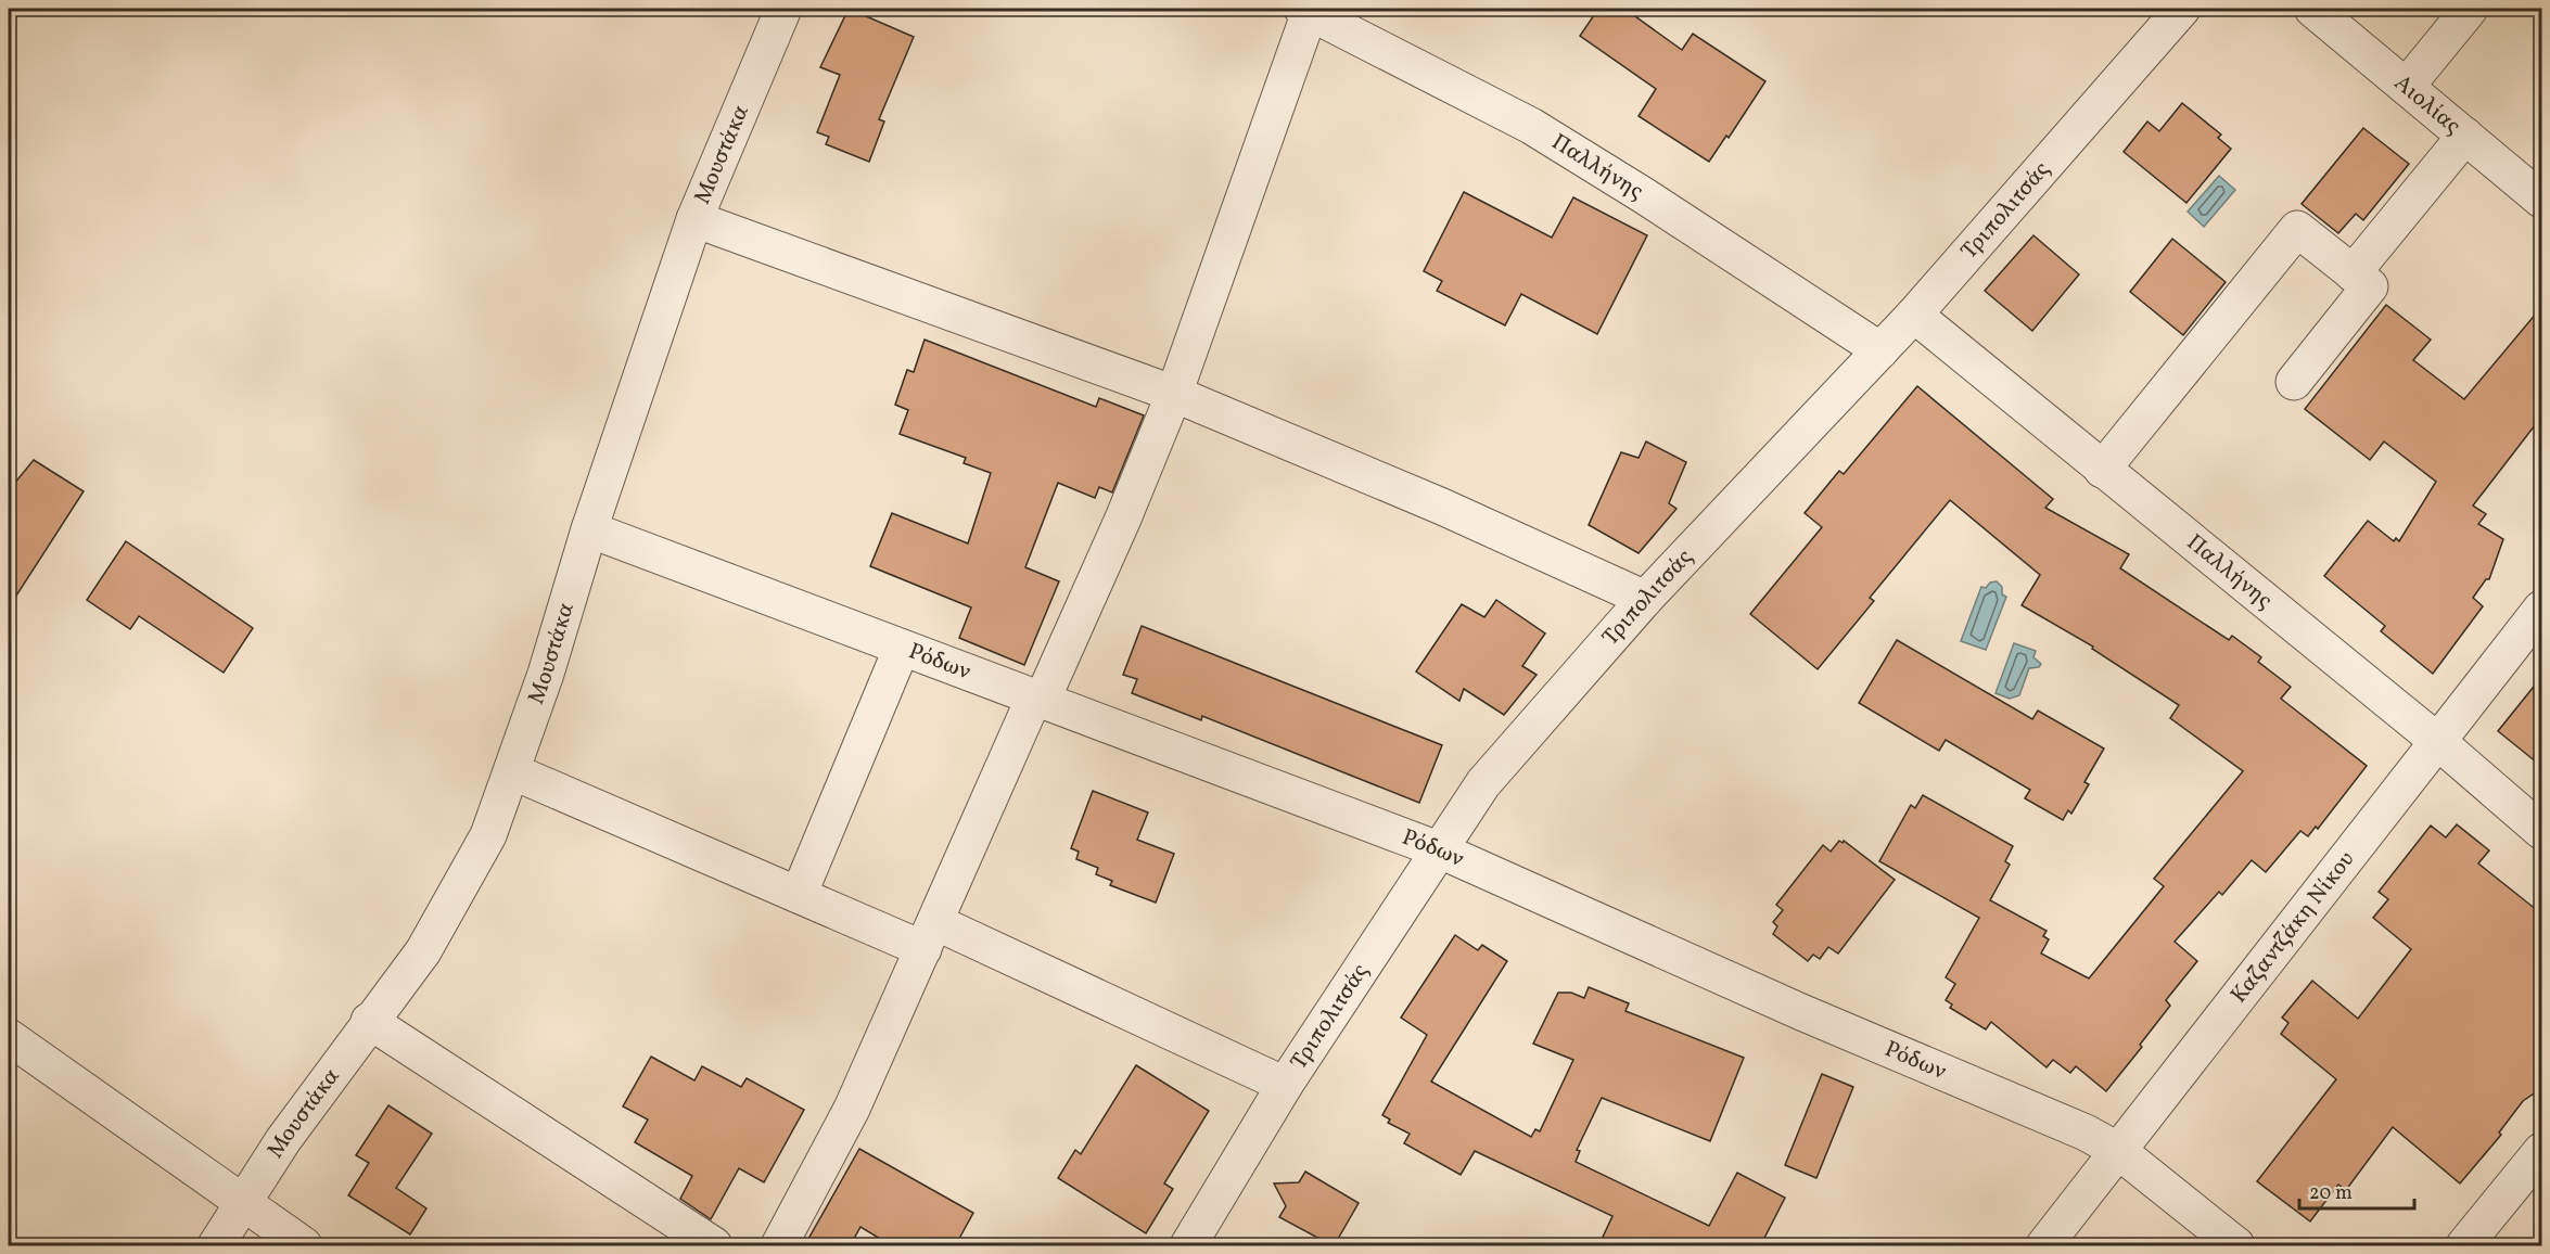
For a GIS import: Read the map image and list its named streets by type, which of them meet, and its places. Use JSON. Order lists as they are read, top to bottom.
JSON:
{
  "streets": {
    "street": [
      "Αιολίας",
      "Μουστάκα",
      "Παλλήνης",
      "Τριπολιτσάς",
      "Ρόδων",
      "Καζαντζάκη Νίκου"
    ]
  },
  "crossings": [
    ["Μουστάκα", "Ρόδων"],
    ["Παλλήνης", "Τριπολιτσάς"],
    ["Παλλήνης", "Καζαντζάκη Νίκου"],
    ["Τριπολιτσάς", "Ρόδων"],
    ["Ρόδων", "Καζαντζάκη Νίκου"]
  ],
  "scale_bar": "20 m"
}
